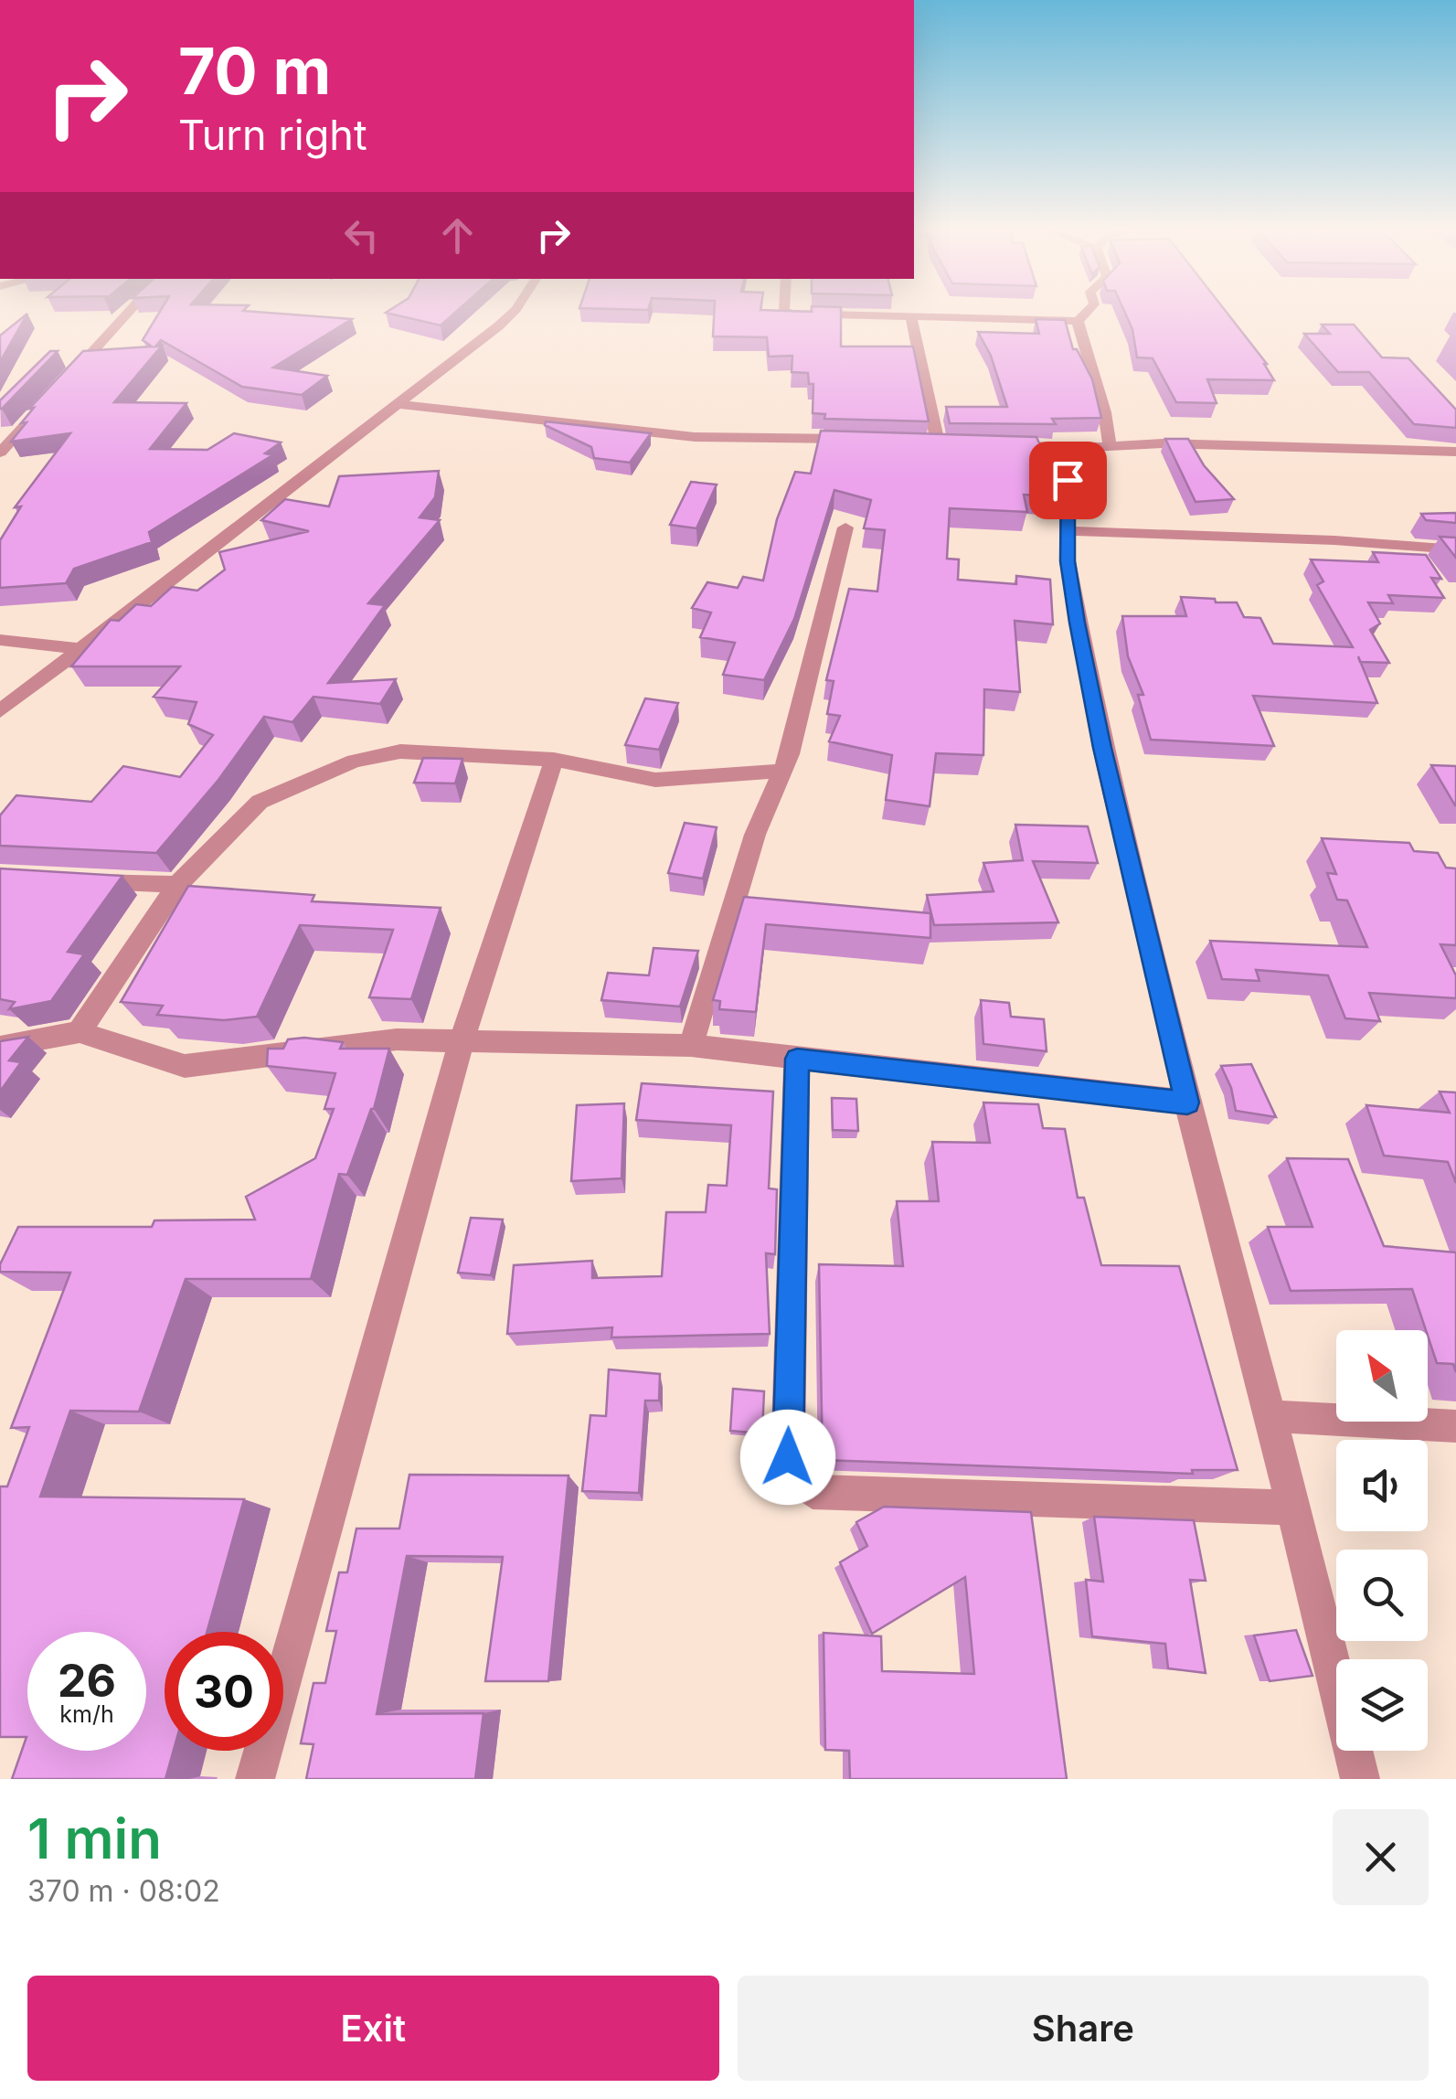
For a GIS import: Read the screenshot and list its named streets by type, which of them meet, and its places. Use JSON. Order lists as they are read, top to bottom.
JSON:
{
  "north": "top left",
  "page": {
    "turn": ["70 m", "Turn right"],
    "speed": "26 km/h",
    "limit": "30",
    "heading": ["1 min", "370 m · 08:02"],
    "buttons": ["Exit", "Share"]
  }
}
